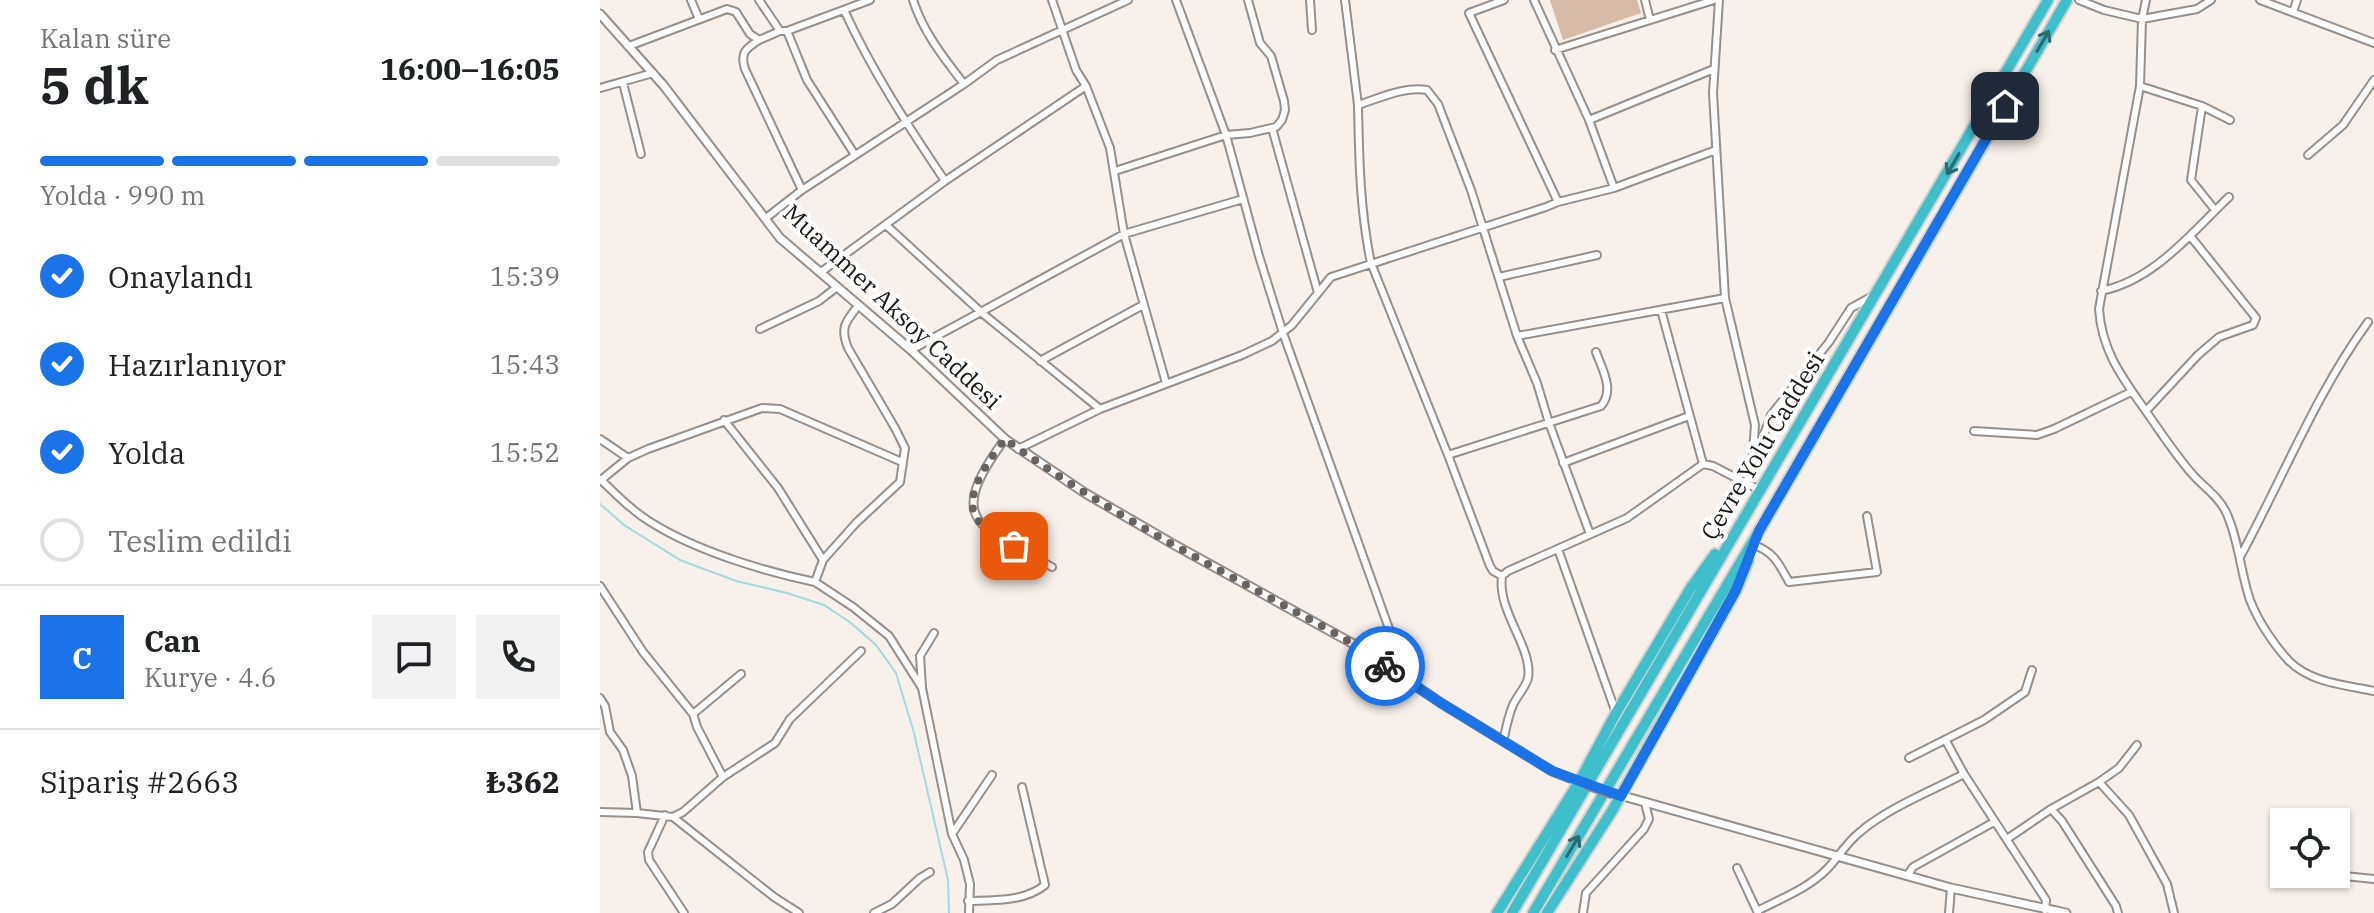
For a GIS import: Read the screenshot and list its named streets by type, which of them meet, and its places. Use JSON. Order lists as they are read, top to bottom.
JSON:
{
  "streets": {
    "highway": ["Çevre Yolu Caddesi"],
    "street": ["Muammer Aksoy Caddesi"]
  },
  "page": {
    "heading": ["5 dk", "Kalan süre", "16:00–16:05"],
    "panel": [
      "Can",
      "Kurye · 4.6",
      "Sipariş #2663",
      "₺362"
    ],
    "bar": "Yolda · 990 m",
    "list": [
      ["Onaylandı", "15:39"],
      ["Hazırlanıyor", "15:43"],
      ["Yolda", "15:52"],
      "Teslim edildi"
    ],
    "round": "C"
  }
}
